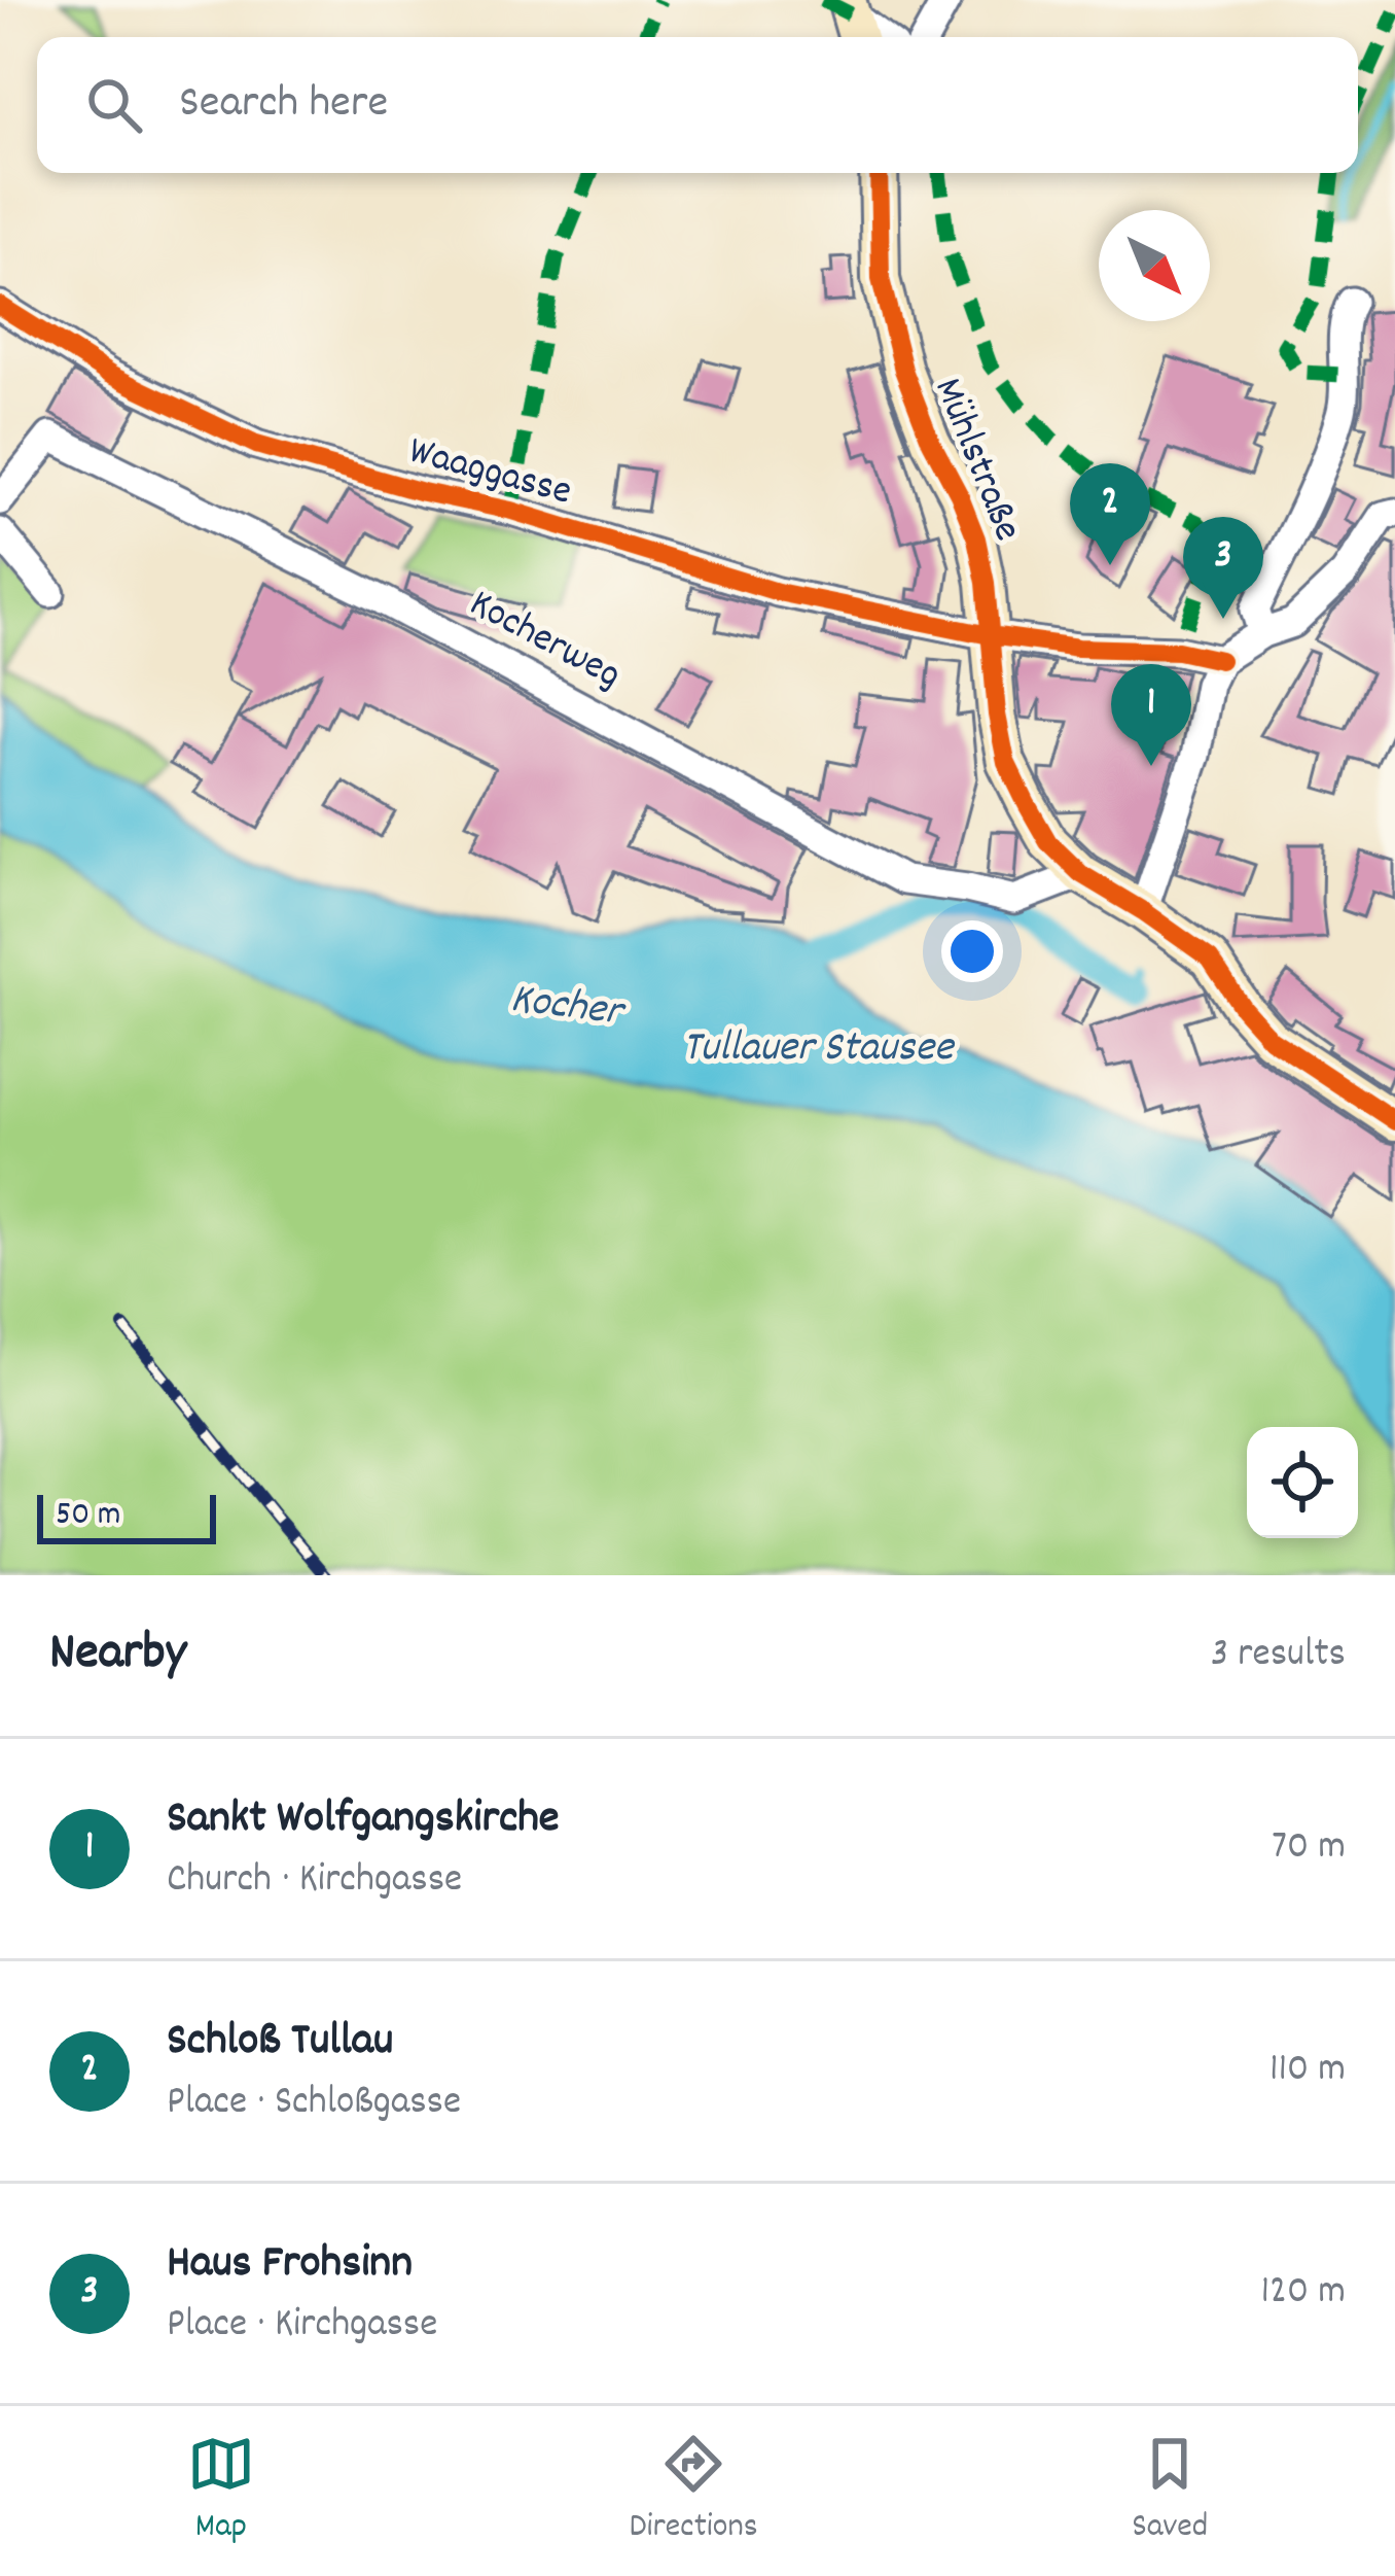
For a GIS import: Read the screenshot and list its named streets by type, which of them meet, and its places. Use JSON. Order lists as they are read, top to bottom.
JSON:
{
  "streets": {
    "street": ["Mühlstraße", "Waaggasse", "Kocherweg"]
  },
  "crossings": [
    ["Mühlstraße", "Waaggasse"],
    ["Mühlstraße", "Kocherweg"]
  ],
  "water": ["Kocher", "Tullauer Stausee"],
  "scale_bar": "50 m",
  "north": "bottom right",
  "page": {
    "search": "Search here",
    "pins": ["2", "3", "1"],
    "scale": "50 m",
    "heading": ["Nearby", "3 results"],
    "list": [
      {
        "mark": "1",
        "name": "Sankt Wolfgangskirche",
        "note": "Church · Kirchgasse",
        "value": "70 m"
      },
      {
        "mark": "2",
        "name": "Schloß Tullau",
        "note": "Place · Schloßgasse",
        "value": "110 m"
      },
      {
        "mark": "3",
        "name": "Haus Frohsinn",
        "note": "Place · Kirchgasse",
        "value": "120 m"
      }
    ],
    "nav": ["Map", "Directions", "Saved"]
  }
}
